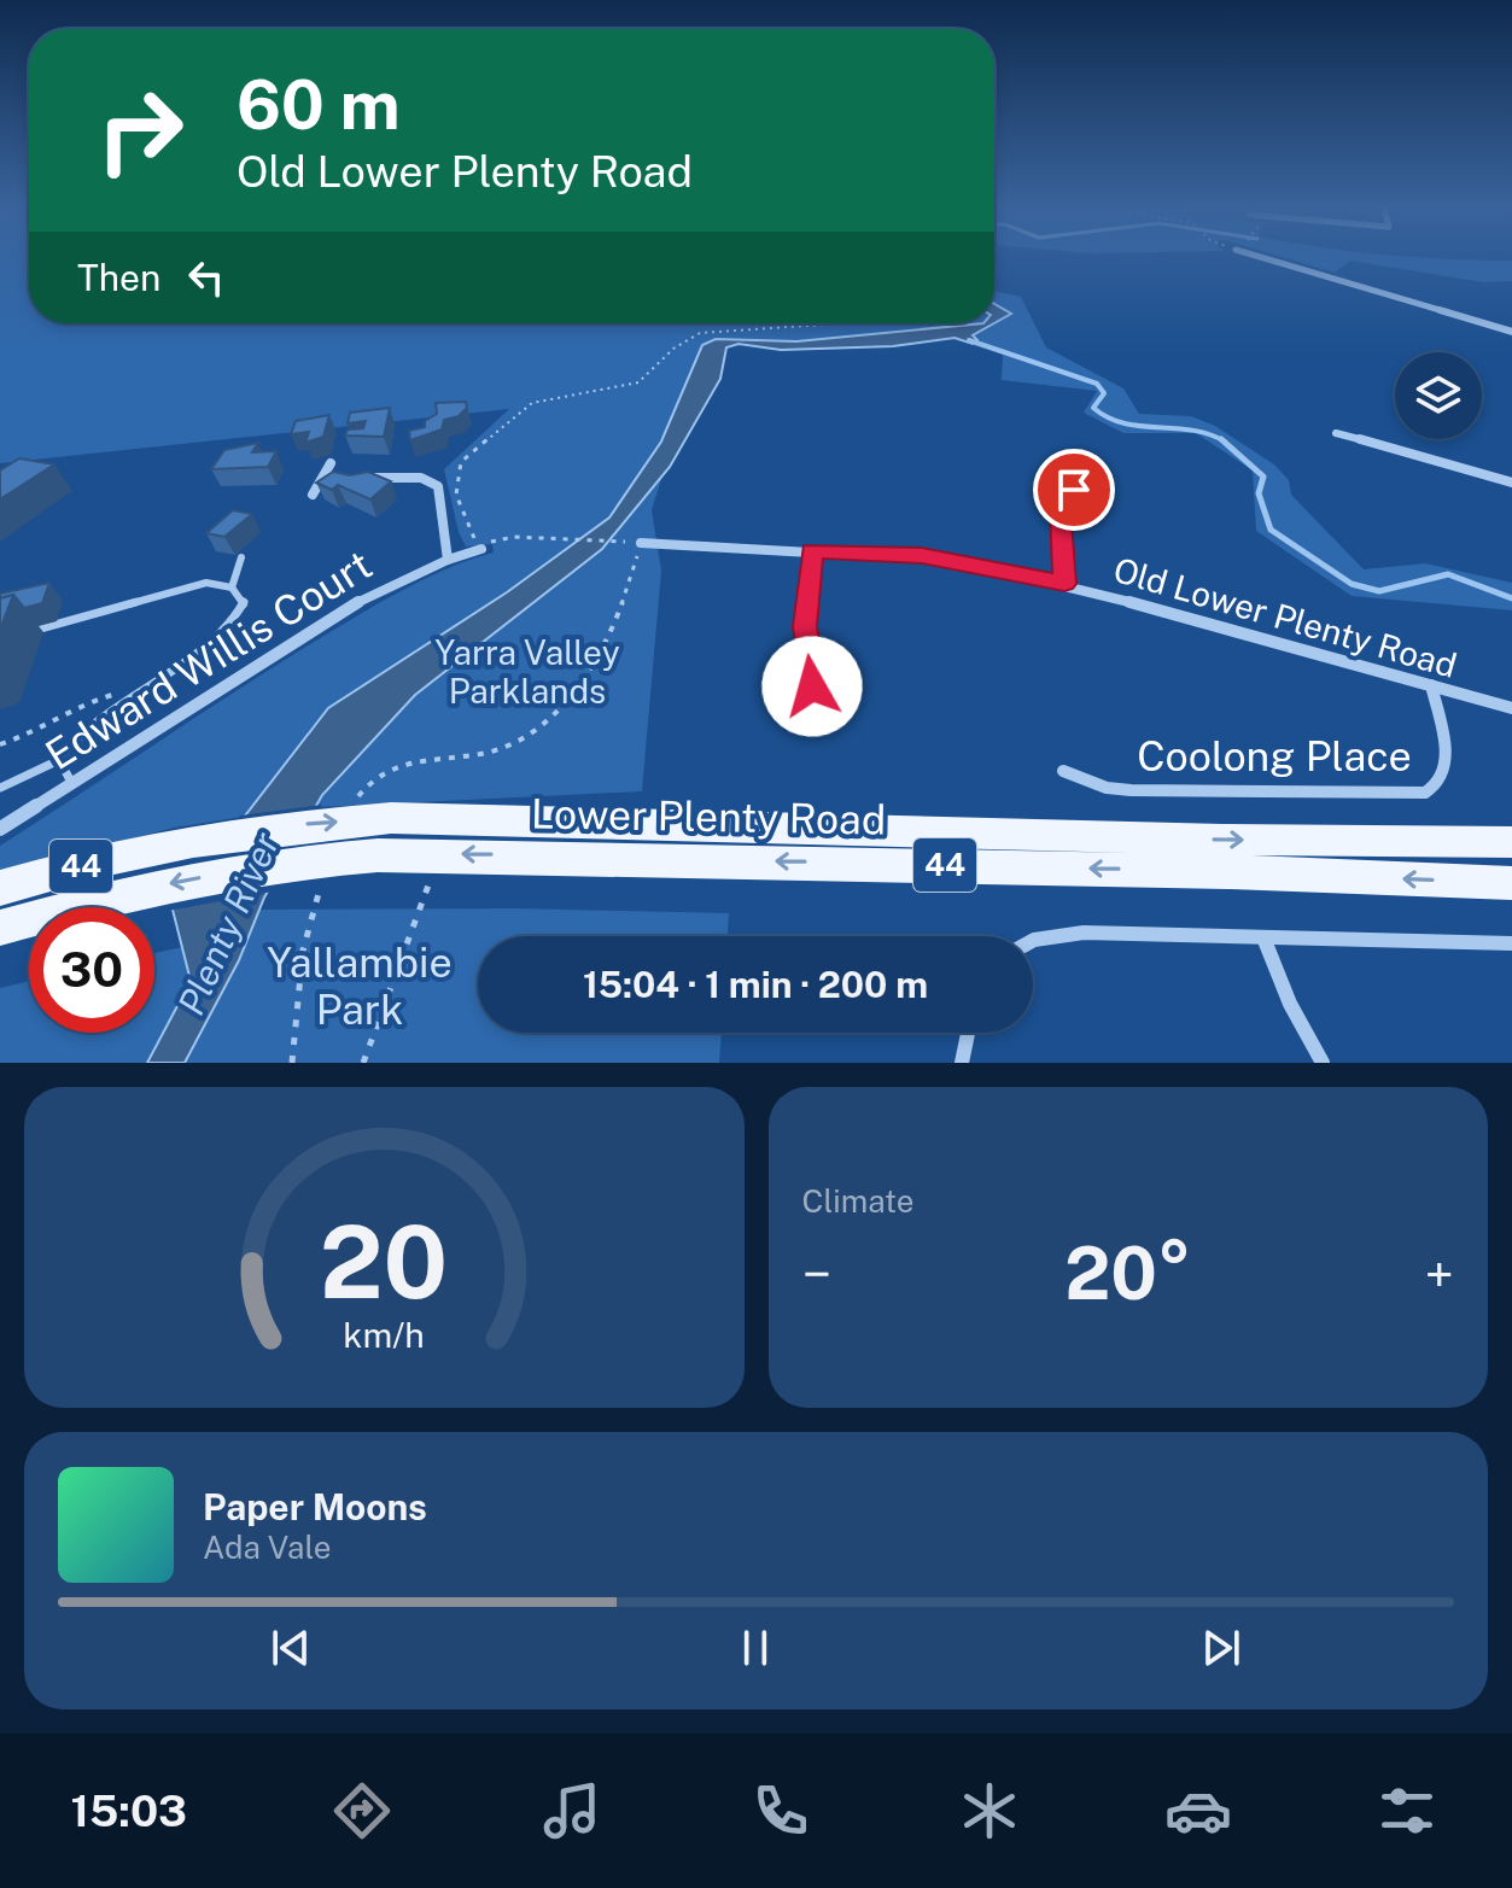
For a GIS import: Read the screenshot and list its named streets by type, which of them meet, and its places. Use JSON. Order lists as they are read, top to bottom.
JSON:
{
  "streets": {
    "main road": ["Lower Plenty Road", "44"],
    "street": ["Old Lower Plenty Road", "Edward Willis Court", "Coolong Place"]
  },
  "crossings": [
    ["Old Lower Plenty Road", "Coolong Place"]
  ],
  "water": ["Plenty River"],
  "parks": ["Yarra Valley Parklands", "Yallambie Park"],
  "page": {
    "turn": ["60 m", "Old Lower Plenty Road"],
    "then": "Then",
    "limit": "30",
    "trip": "15:04 · 1 min · 200 m",
    "tile": "Climate",
    "heat": ["−", "20°", "+"],
    "song": ["Paper Moons", "Ada Vale"],
    "tabs": "15:03",
    "gauge": ["20", "km/h"]
  }
}
